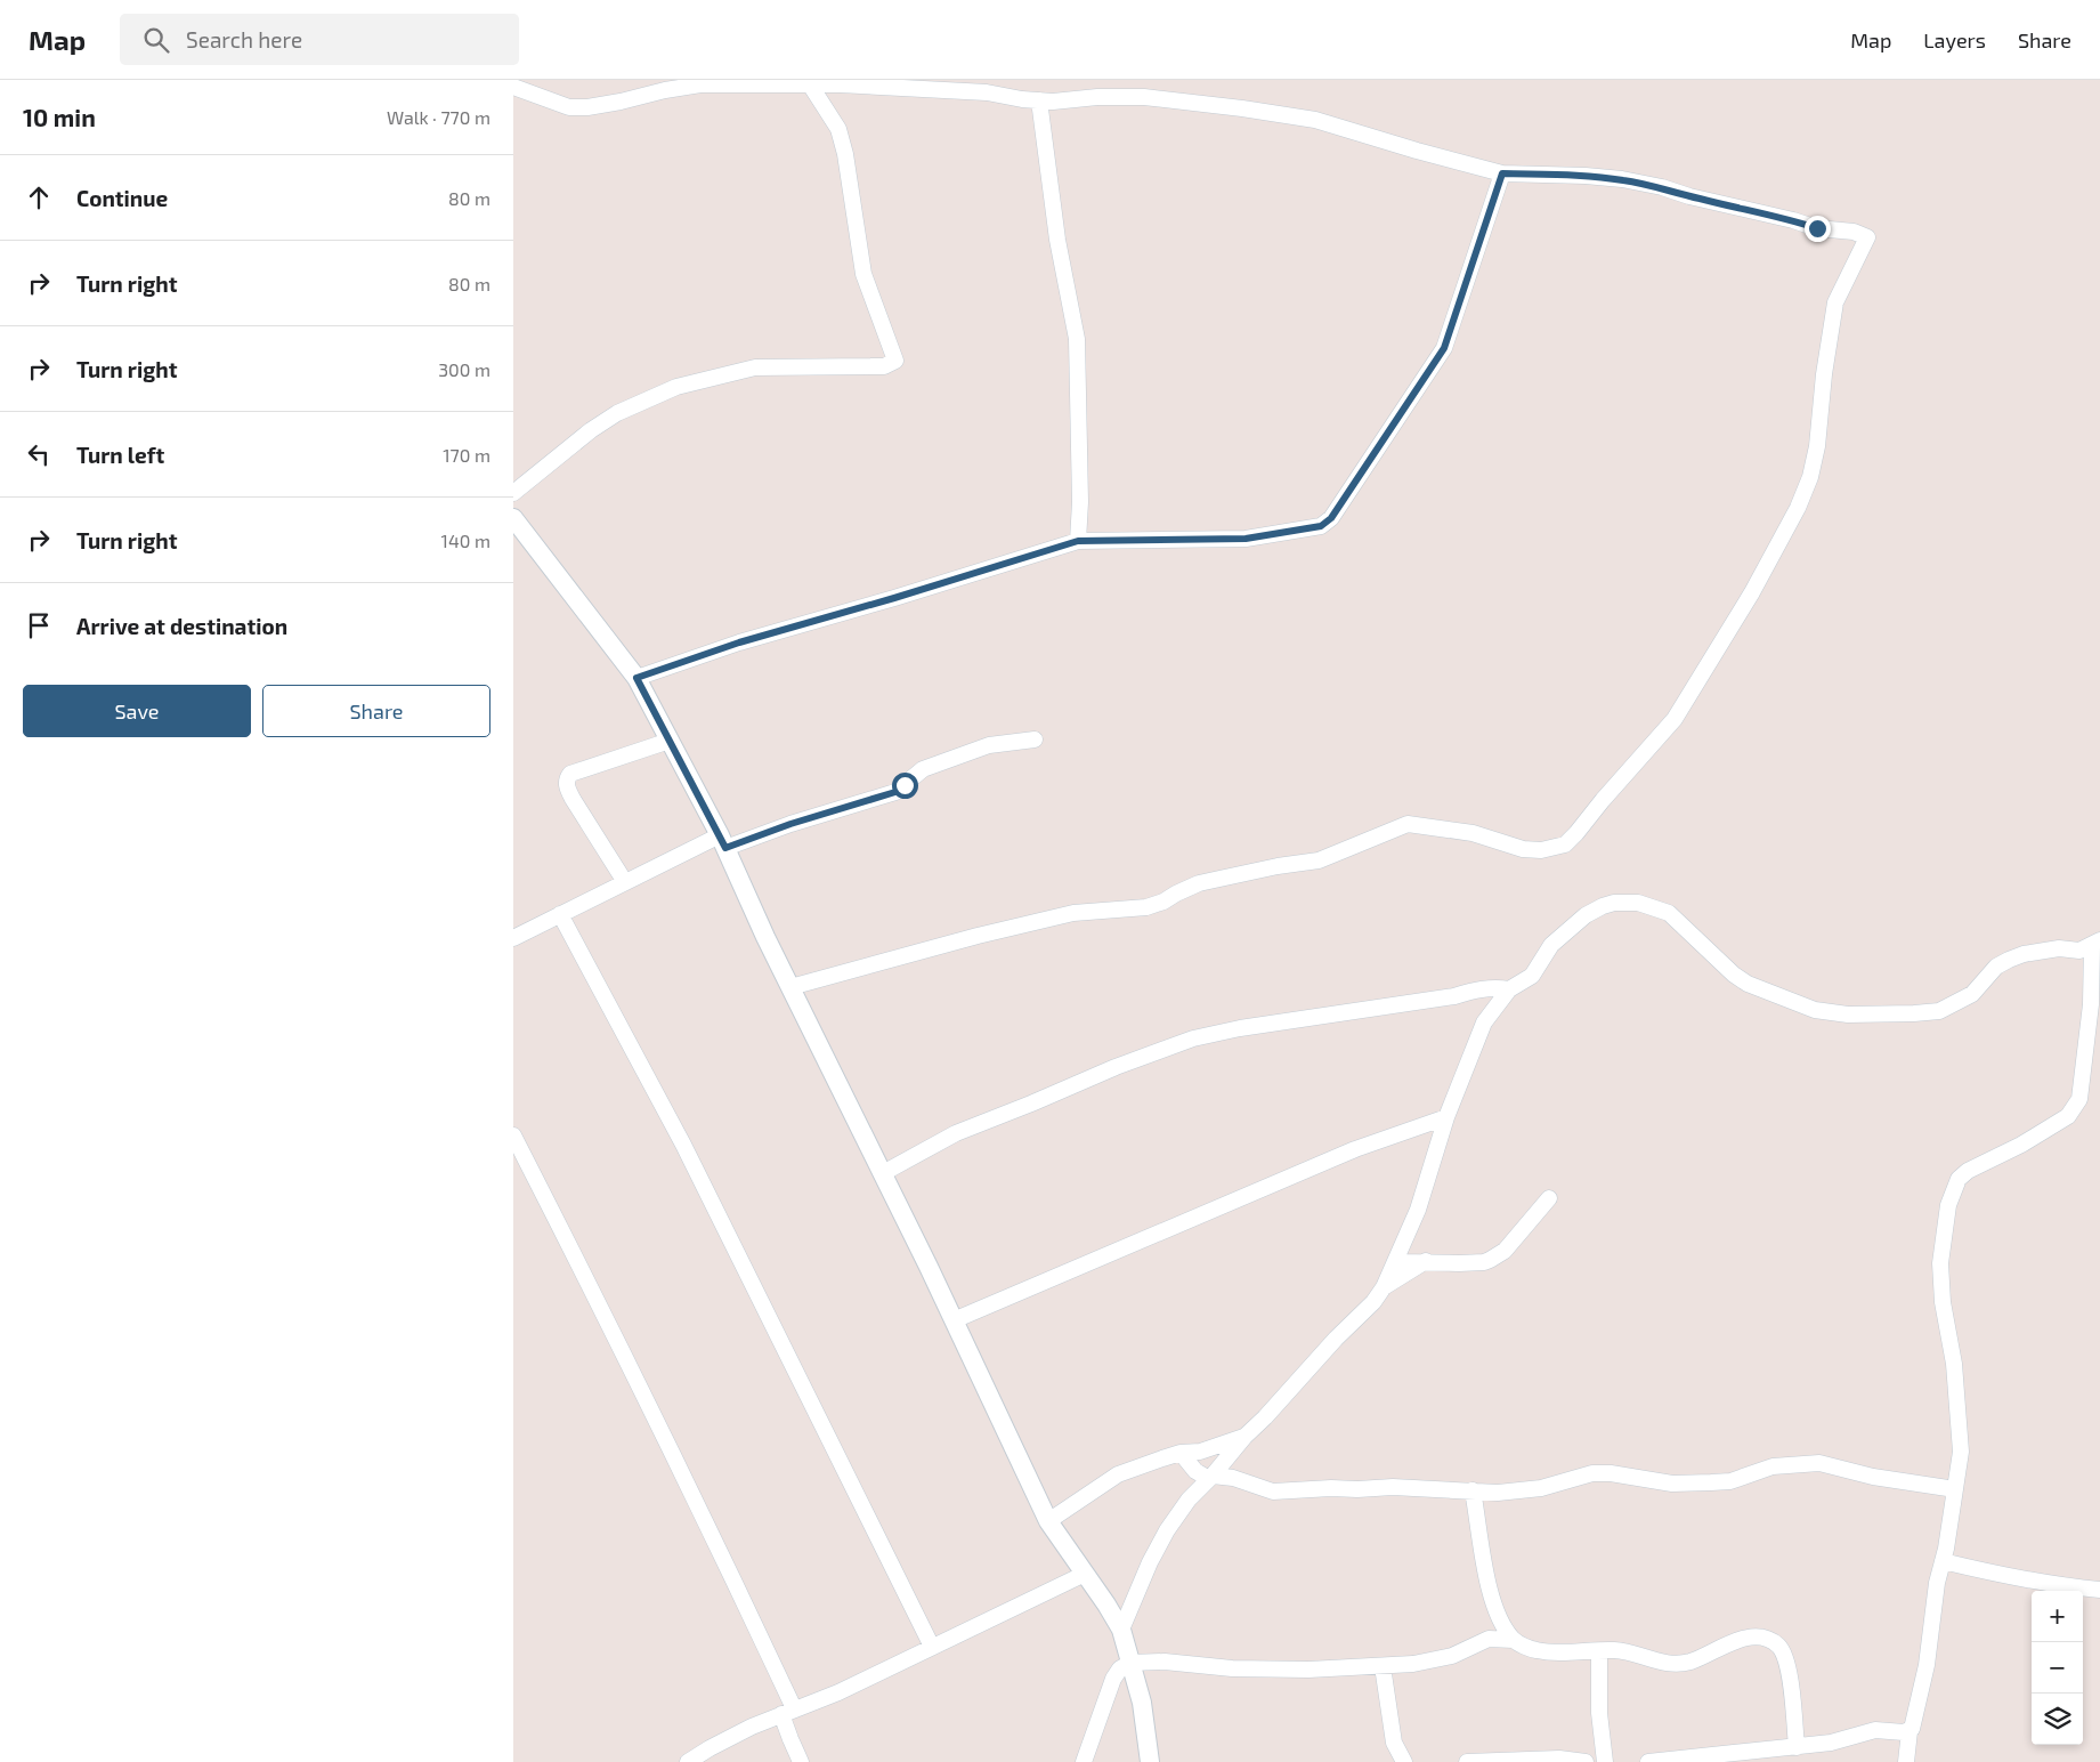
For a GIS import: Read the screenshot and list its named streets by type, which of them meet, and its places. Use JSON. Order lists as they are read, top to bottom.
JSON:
{
  "page": {
    "header": "Map",
    "search": "Search here",
    "nav": ["Map", "Layers", "Share"],
    "heading": ["10 min", "Walk · 770 m"],
    "list": [
      ["Continue", "80 m"],
      ["Turn right", "80 m"],
      ["Turn right", "300 m"],
      ["Turn left", "170 m"],
      ["Turn right", "140 m"],
      "Arrive at destination"
    ],
    "buttons": ["Save", "Share"],
    "map_buttons": ["+", "−"]
  }
}
